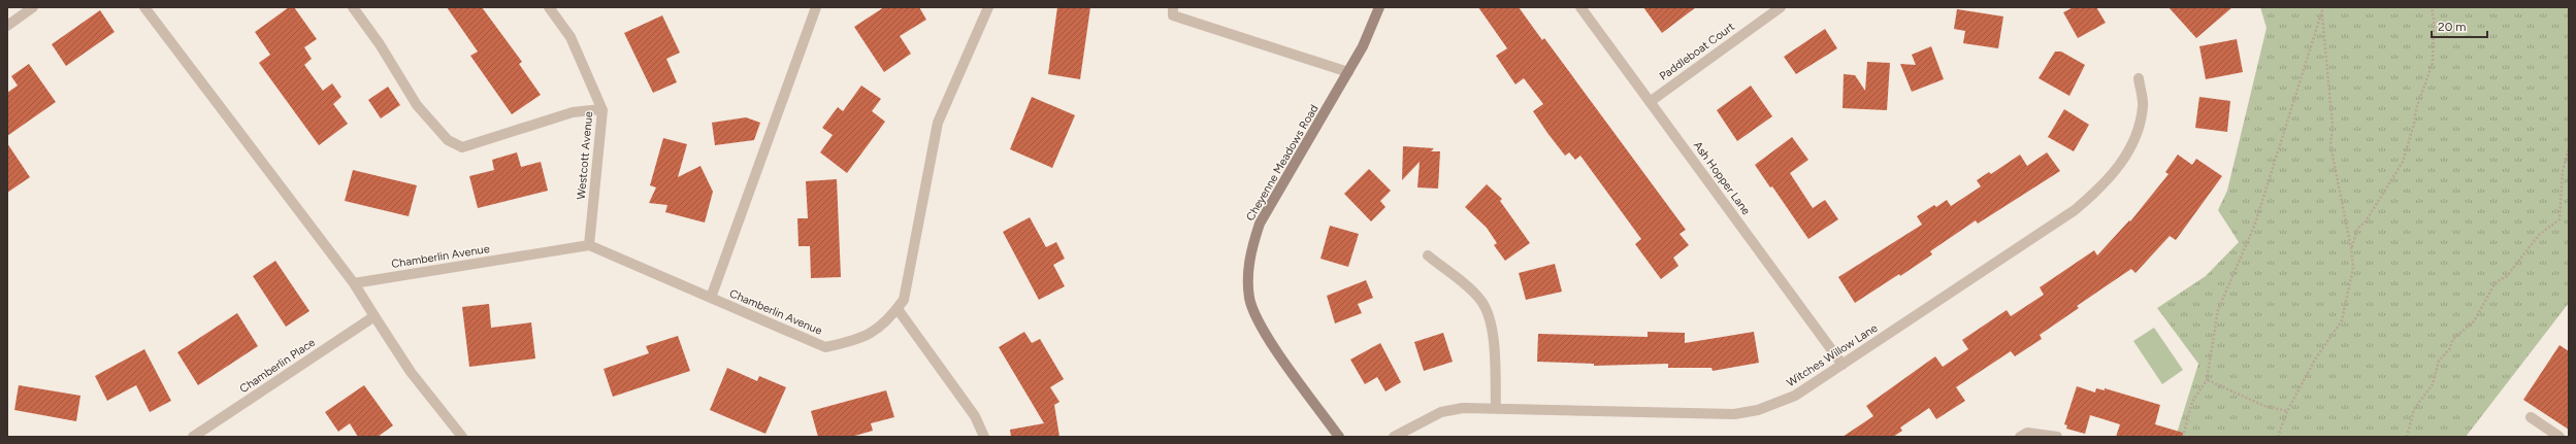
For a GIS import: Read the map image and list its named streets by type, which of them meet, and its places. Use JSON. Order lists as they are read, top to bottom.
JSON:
{
  "streets": {
    "main road": ["Cheyenne Meadows Road"],
    "street": [
      "Paddleboat Court",
      "Westcott Avenue",
      "Ash Hopper Lane",
      "Chamberlin Avenue",
      "Witches Willow Lane",
      "Chamberlin Place"
    ]
  },
  "crossings": [
    ["Paddleboat Court", "Ash Hopper Lane"],
    ["Westcott Avenue", "Chamberlin Avenue"],
    ["Ash Hopper Lane", "Witches Willow Lane"]
  ],
  "scale_bar": "20 m"
}
